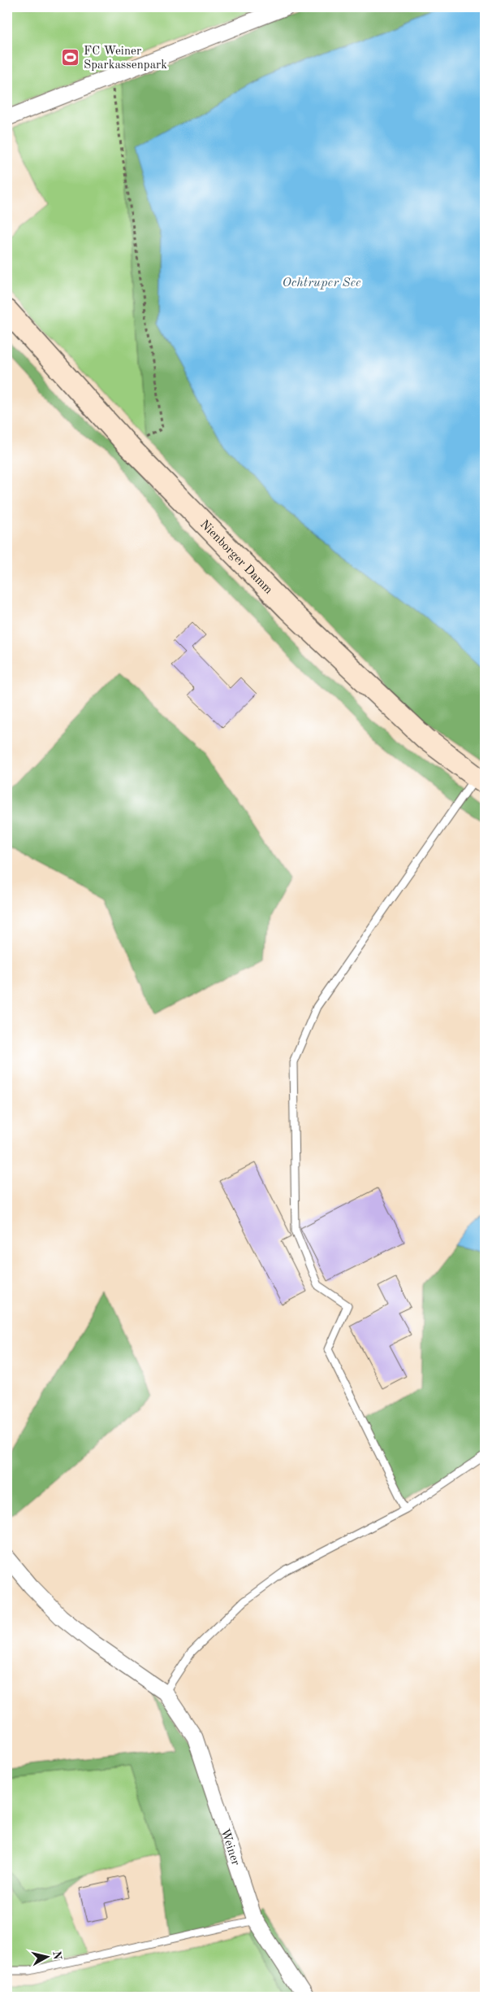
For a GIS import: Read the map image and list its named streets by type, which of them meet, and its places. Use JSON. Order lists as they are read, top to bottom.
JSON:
{
  "streets": {
    "main road": ["Nienborger Damm"],
    "street": ["Weiner"]
  },
  "water": ["Ochtruper See"],
  "places": {
    "sports": ["FC Weiner Sparkassenpark"]
  },
  "north": "right"
}
